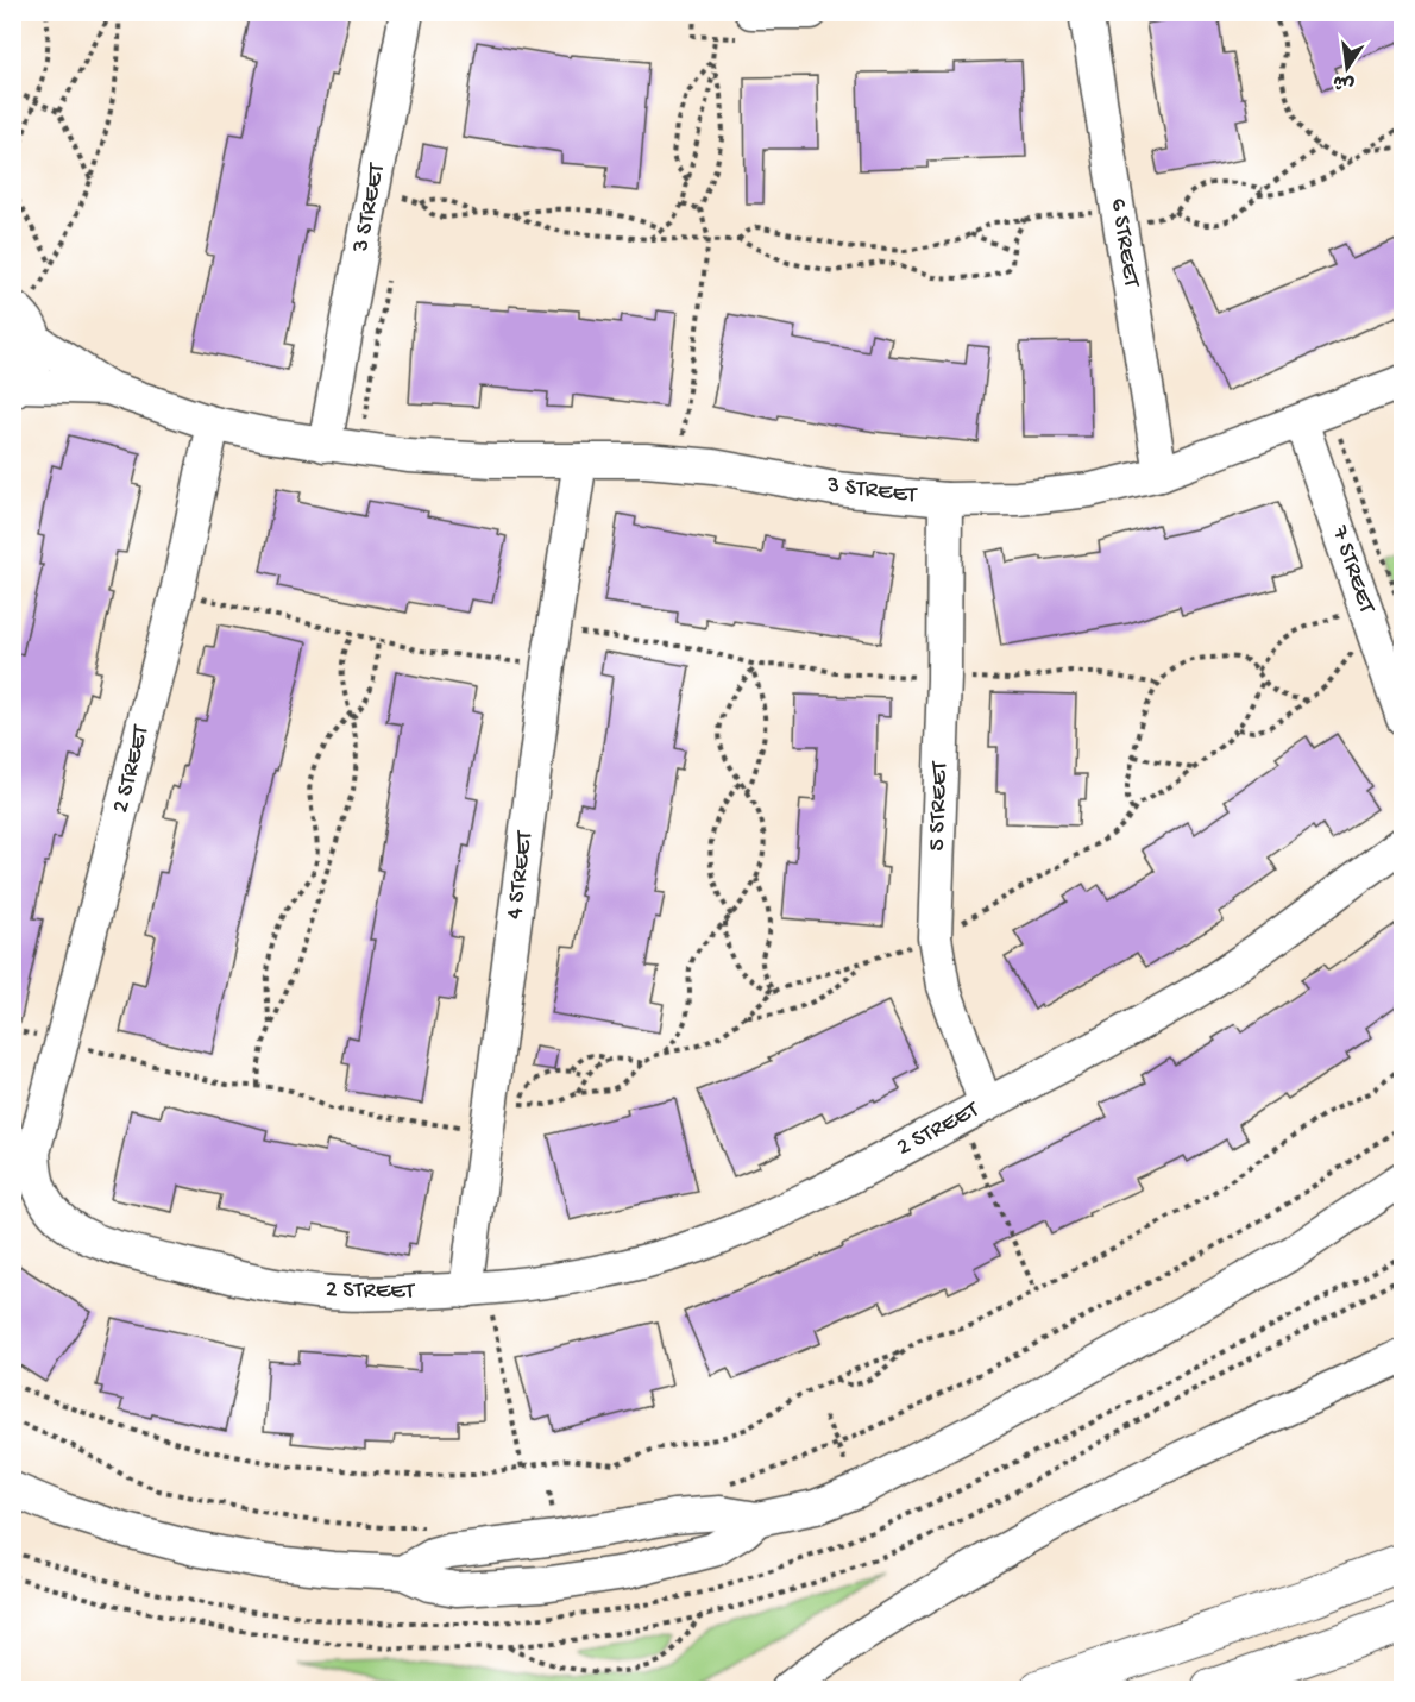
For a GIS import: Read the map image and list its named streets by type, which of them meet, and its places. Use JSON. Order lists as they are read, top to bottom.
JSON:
{
  "streets": {
    "street": [
      "3 STREET",
      "6 STREET",
      "7 STREET",
      "2 STREET",
      "5 STREET",
      "4 STREET"
    ]
  },
  "crossings": [
    ["3 STREET", "6 STREET"],
    ["3 STREET", "7 STREET"],
    ["3 STREET", "2 STREET"],
    ["3 STREET", "5 STREET"],
    ["3 STREET", "4 STREET"],
    ["2 STREET", "5 STREET"],
    ["2 STREET", "4 STREET"]
  ],
  "north": "bottom"
}
